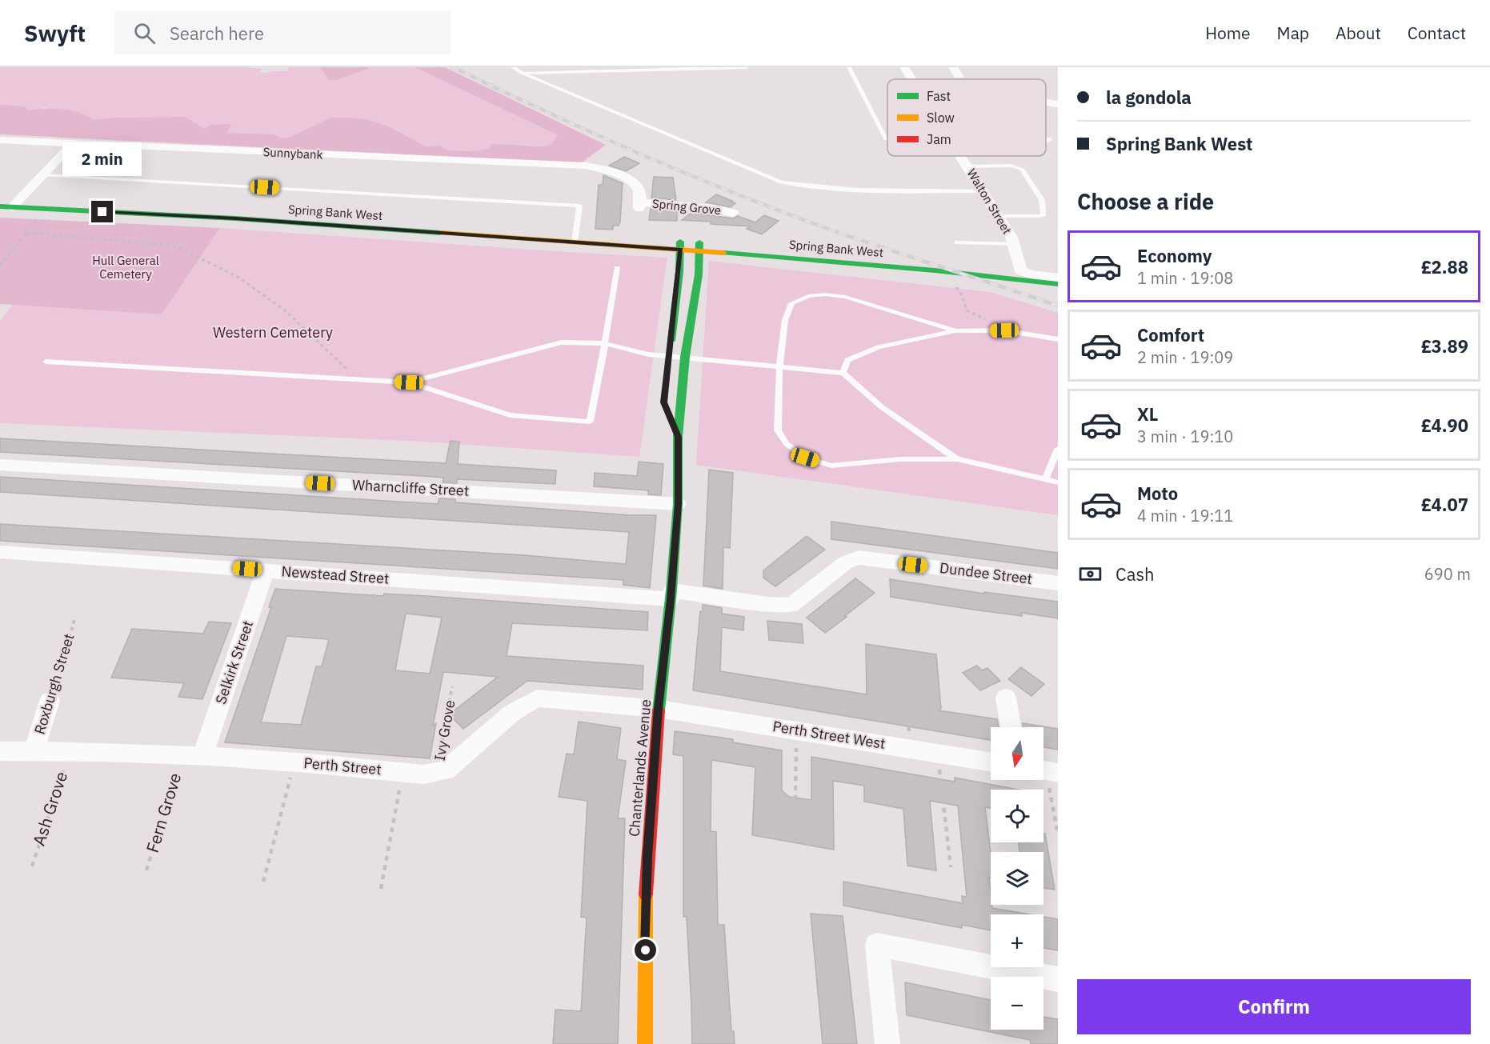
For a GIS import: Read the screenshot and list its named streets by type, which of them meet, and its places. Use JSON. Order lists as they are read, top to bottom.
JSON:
{
  "streets": {
    "street": [
      "Sunnybank",
      "Walton Street",
      "Spring Grove",
      "Spring Bank West",
      "Wharncliffe Street",
      "Dundee Street",
      "Newstead Street",
      "Selkirk Street",
      "Roxburgh Street",
      "Perth Street West",
      "Perth Street",
      "Chanterlands Avenue"
    ],
    "path": ["Ivy Grove", "Ash Grove", "Fern Grove"]
  },
  "crossings": [
    ["Sunnybank", "Spring Grove"],
    ["Spring Bank West", "Chanterlands Avenue"],
    ["Wharncliffe Street", "Chanterlands Avenue"],
    ["Dundee Street", "Newstead Street"],
    ["Dundee Street", "Chanterlands Avenue"],
    ["Newstead Street", "Selkirk Street"],
    ["Newstead Street", "Chanterlands Avenue"],
    ["Selkirk Street", "Perth Street"],
    ["Roxburgh Street", "Perth Street"],
    ["Ivy Grove", "Perth Street"],
    ["Perth Street West", "Chanterlands Avenue"],
    ["Perth Street", "Ash Grove"],
    ["Perth Street", "Fern Grove"]
  ],
  "parks": ["Hull General Cemetery", "Western Cemetery"],
  "legend": ["Fast", "Slow", "Jam"],
  "north": "bottom",
  "page": {
    "header": "Swyft",
    "search": "Search here",
    "nav": [
      "Home",
      "Map",
      "About",
      "Contact"
    ],
    "banner": ["la gondola", "Spring Bank West"],
    "bubble": "2 min",
    "heading": "Choose a ride",
    "list": [
      {
        "name": "Economy",
        "note": "1 min · 19:08",
        "value": "£2.88"
      },
      {
        "name": "Comfort",
        "note": "2 min · 19:09",
        "value": "£3.89"
      },
      {
        "name": "XL",
        "note": "3 min · 19:10",
        "value": "£4.90"
      },
      {
        "name": "Moto",
        "note": "4 min · 19:11",
        "value": "£4.07"
      }
    ],
    "pay": ["Cash", "690 m"],
    "map_buttons": ["+", "−"],
    "buttons": "Confirm"
  }
}
